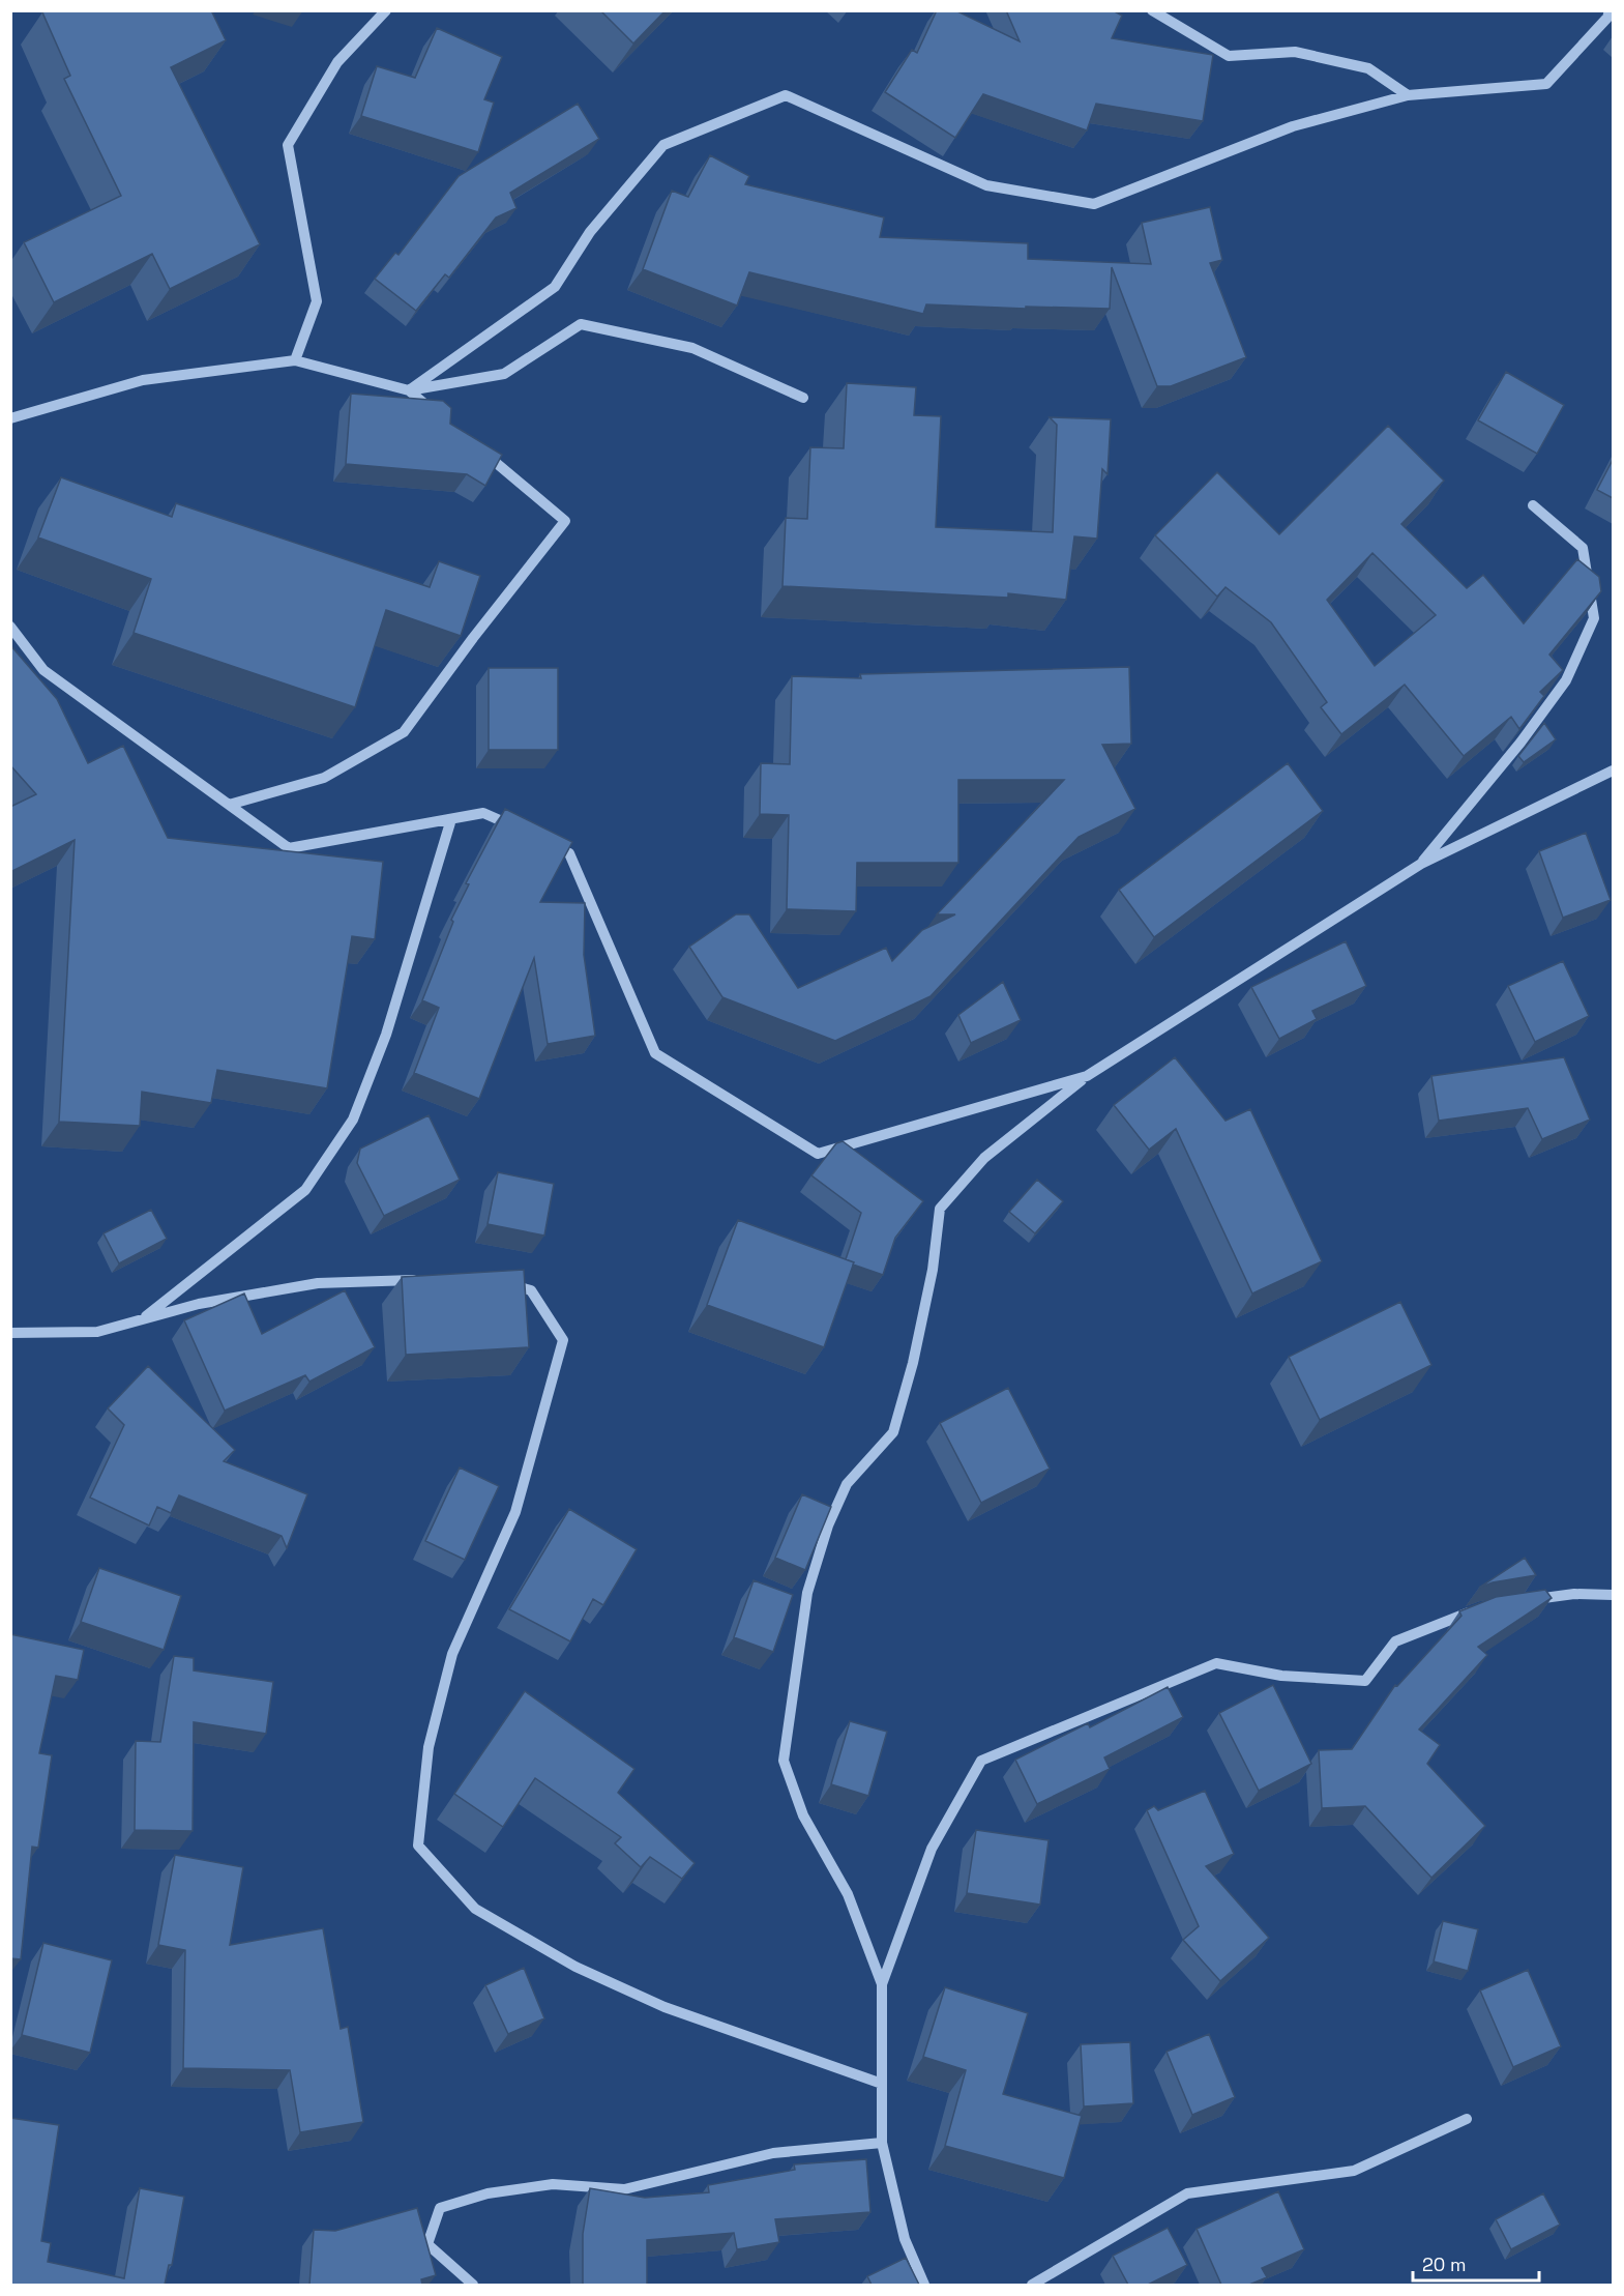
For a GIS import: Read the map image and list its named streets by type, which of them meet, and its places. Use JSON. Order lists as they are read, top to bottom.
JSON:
{
  "scale_bar": "20 m"
}
